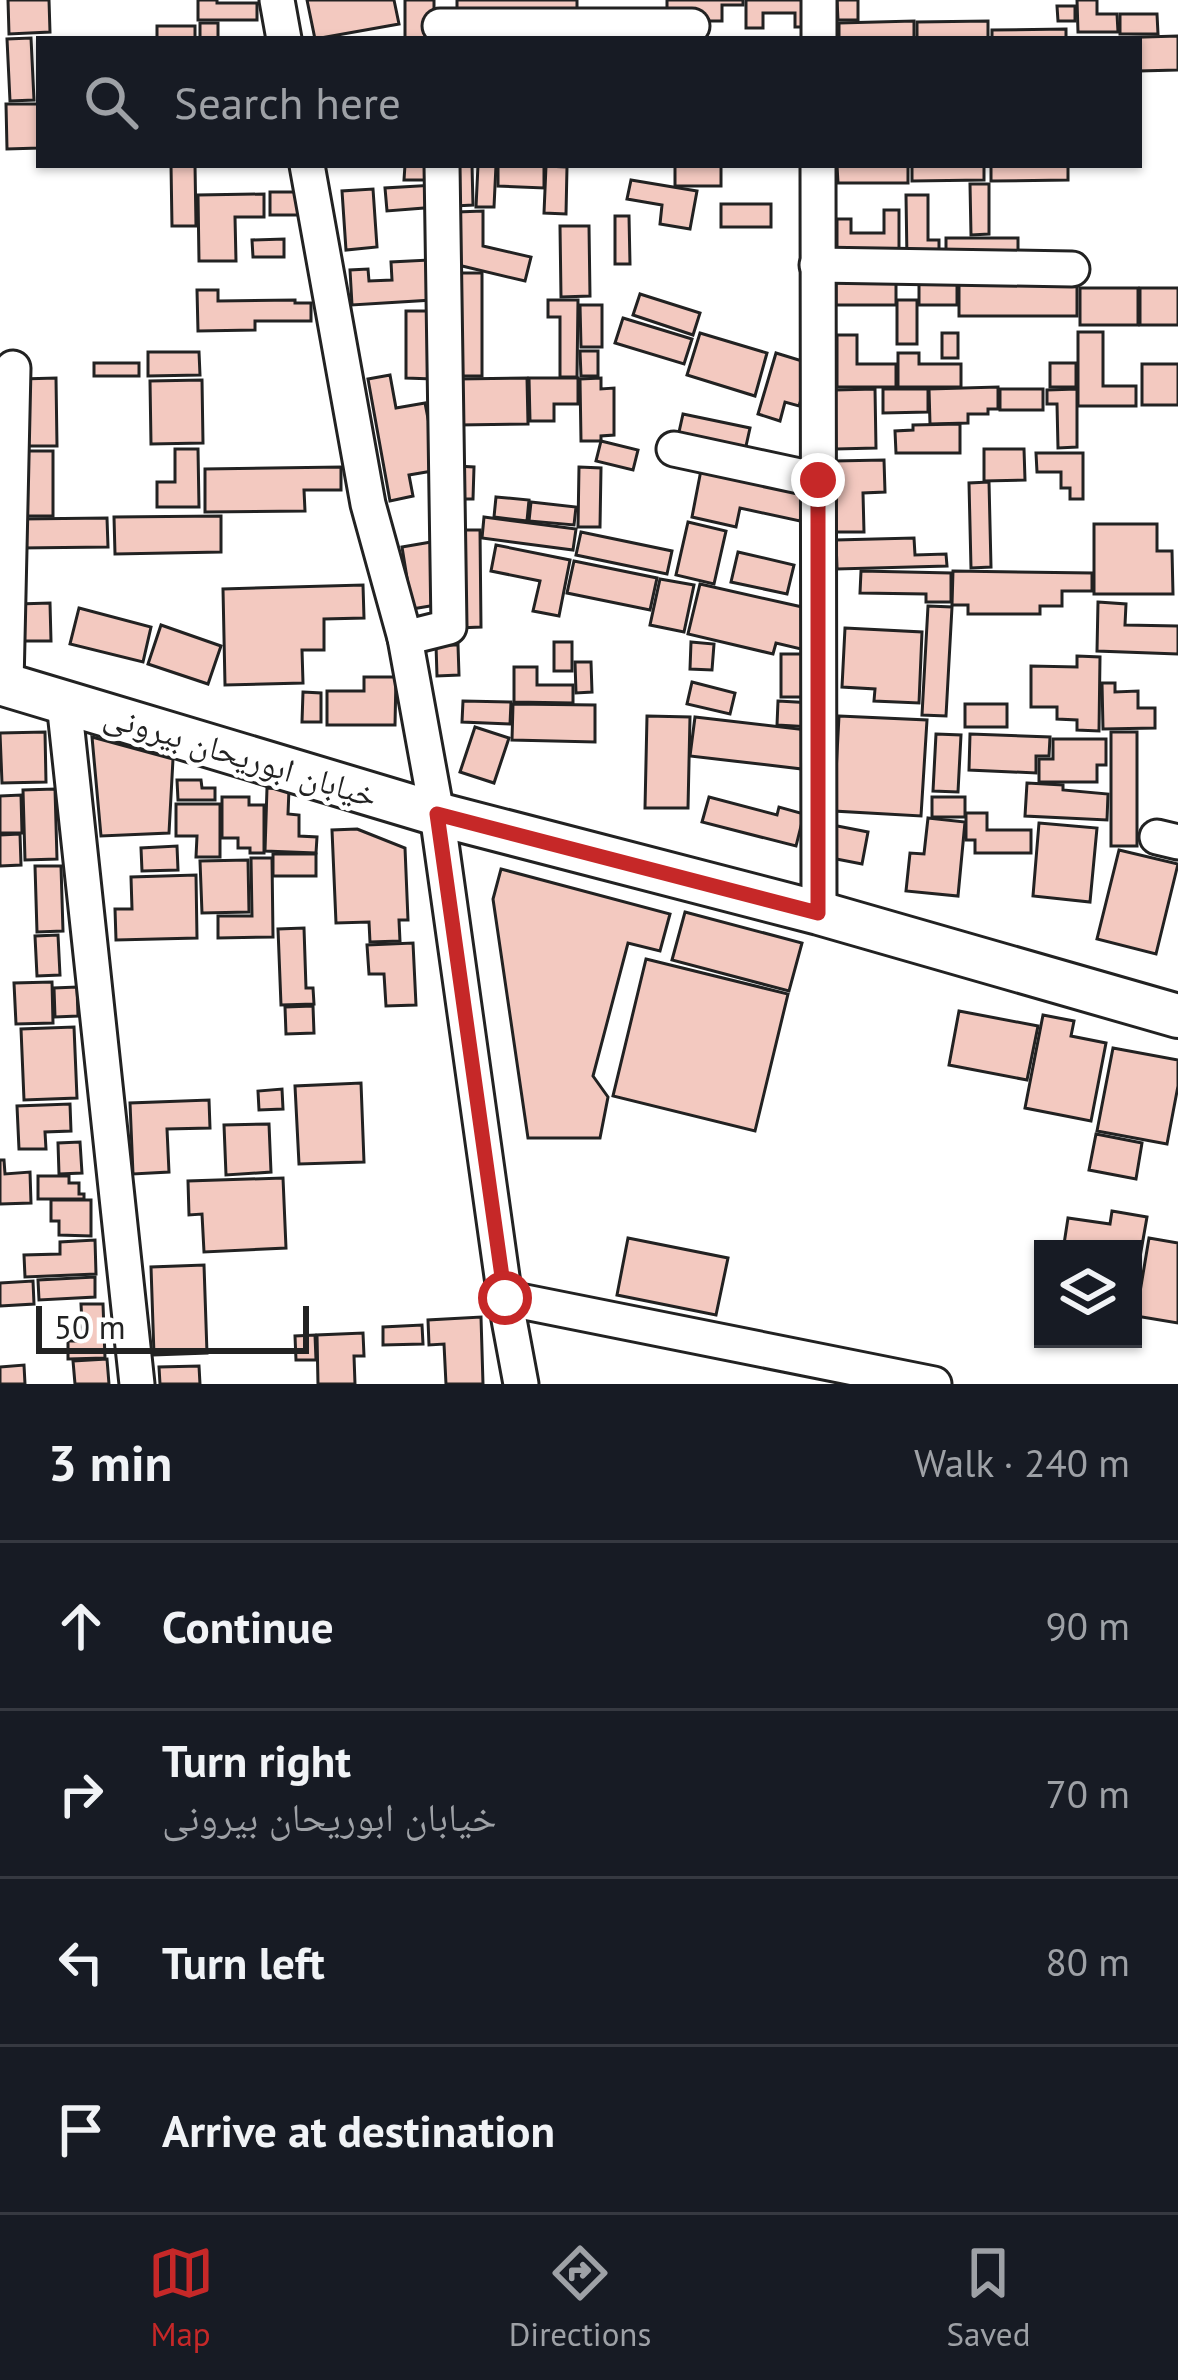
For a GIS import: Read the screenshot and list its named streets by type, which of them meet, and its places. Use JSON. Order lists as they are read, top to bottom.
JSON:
{
  "streets": {
    "street": ["خیابان ابوریحان بیرونی"]
  },
  "scale_bar": "50 m",
  "page": {
    "search": "Search here",
    "scale": "50 m",
    "heading": ["3 min", "Walk · 240 m"],
    "list": [
      ["Continue", "90 m"],
      ["Turn right", "خیابان ابوریحان بیرونی", "70 m"],
      ["Turn left", "80 m"],
      "Arrive at destination"
    ],
    "nav": ["Map", "Directions", "Saved"]
  }
}
